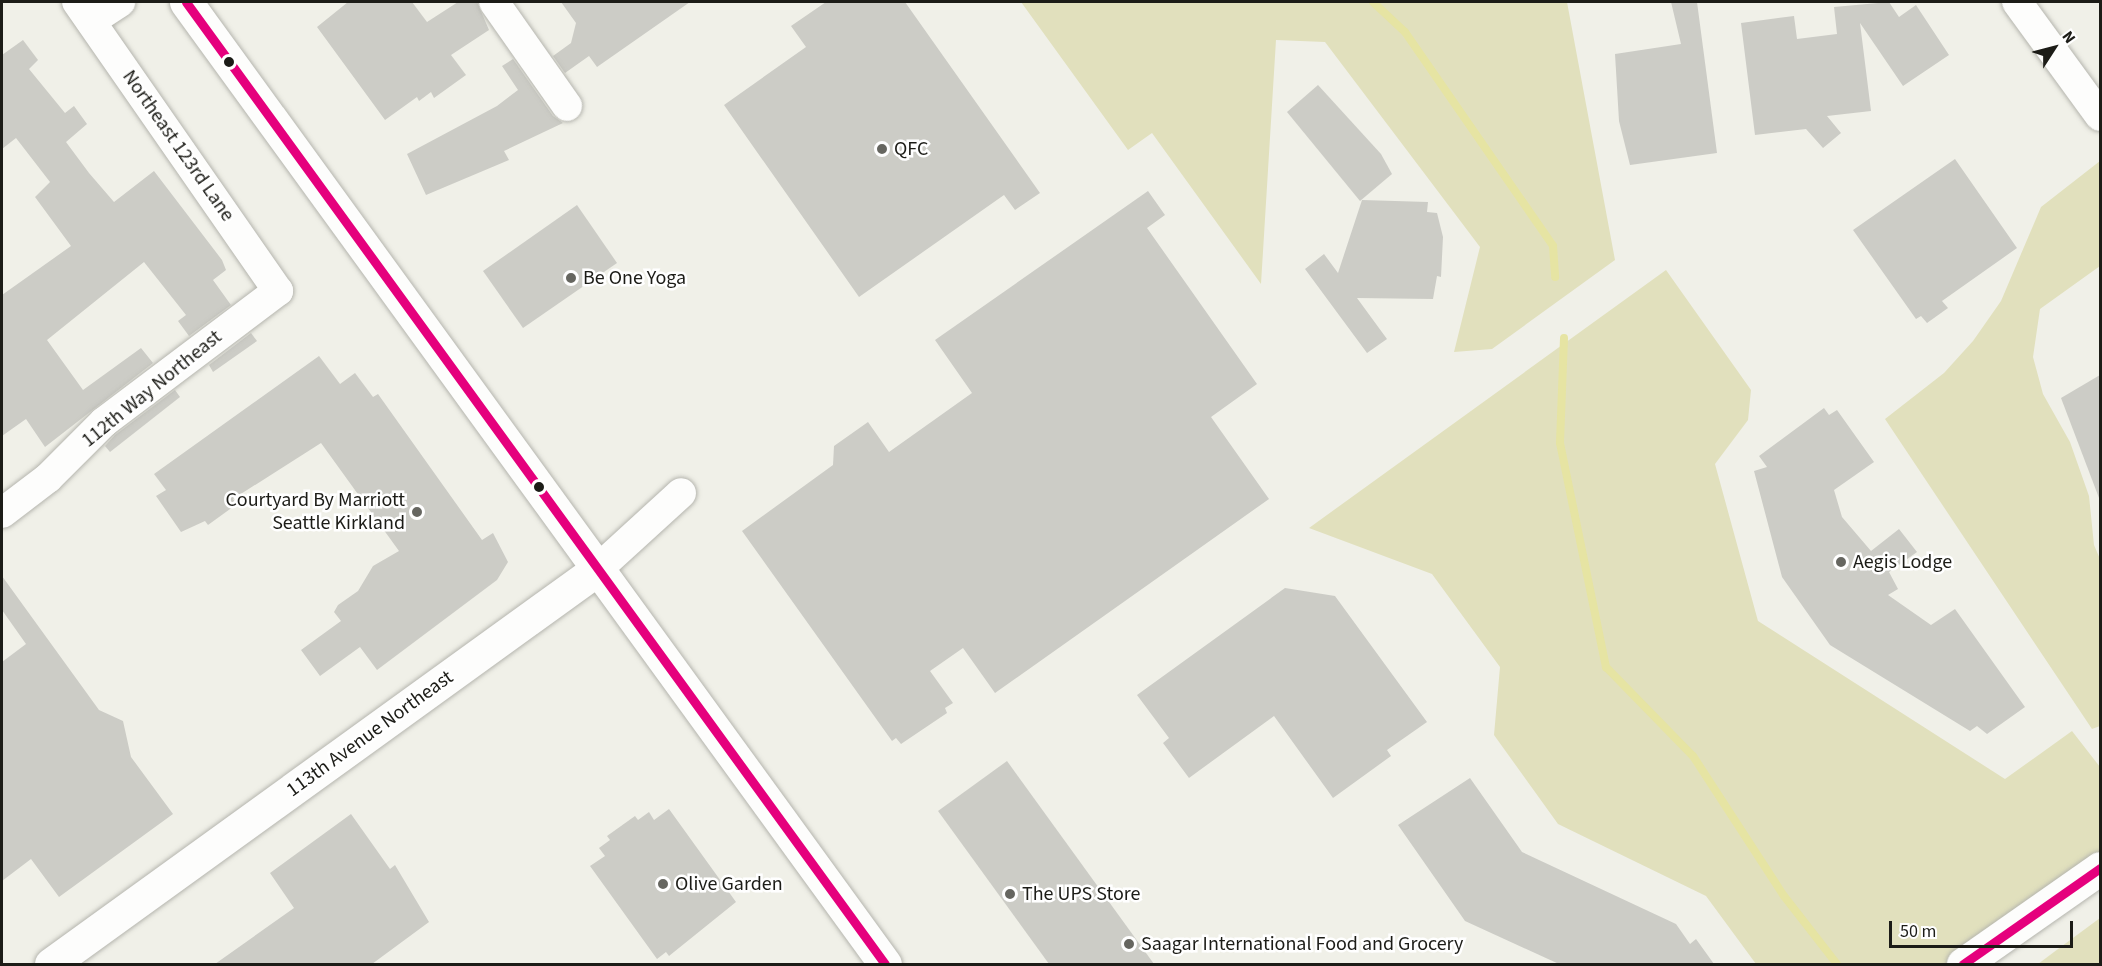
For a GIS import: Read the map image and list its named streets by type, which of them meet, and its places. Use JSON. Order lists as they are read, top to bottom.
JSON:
{
  "streets": {
    "main road": ["113th Avenue Northeast"],
    "street": ["Northeast 123rd Lane", "112th Way Northeast"]
  },
  "crossings": [
    ["Northeast 123rd Lane", "112th Way Northeast"]
  ],
  "places": [
    "QFC",
    "Be One Yoga",
    "Courtyard By Marriott Seattle Kirkland",
    "Aegis Lodge",
    "Olive Garden",
    "The UPS Store",
    "Saagar International Food and Grocery"
  ],
  "scale_bar": "50 m",
  "north": "top right"
}
